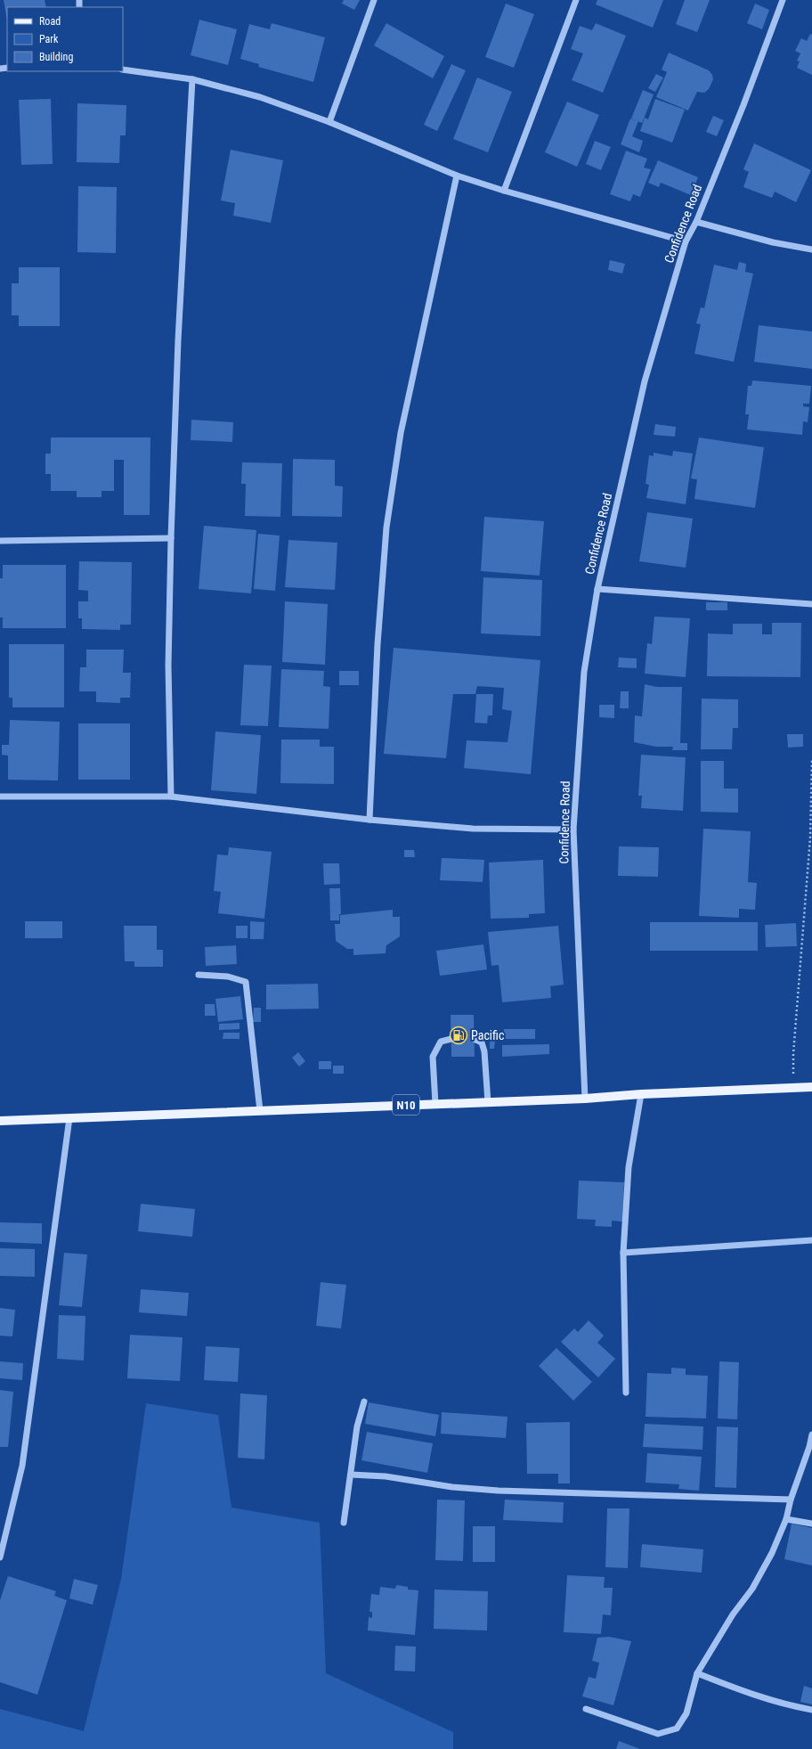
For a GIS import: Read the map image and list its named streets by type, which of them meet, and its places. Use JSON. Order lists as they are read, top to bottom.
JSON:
{
  "streets": {
    "main road": ["N10"],
    "street": ["Confidence Road"]
  },
  "crossings": [
    ["Confidence Road", "N10"]
  ],
  "places": {
    "fuel station": ["Pacific"]
  },
  "legend": ["Road", "Park", "Building"]
}
